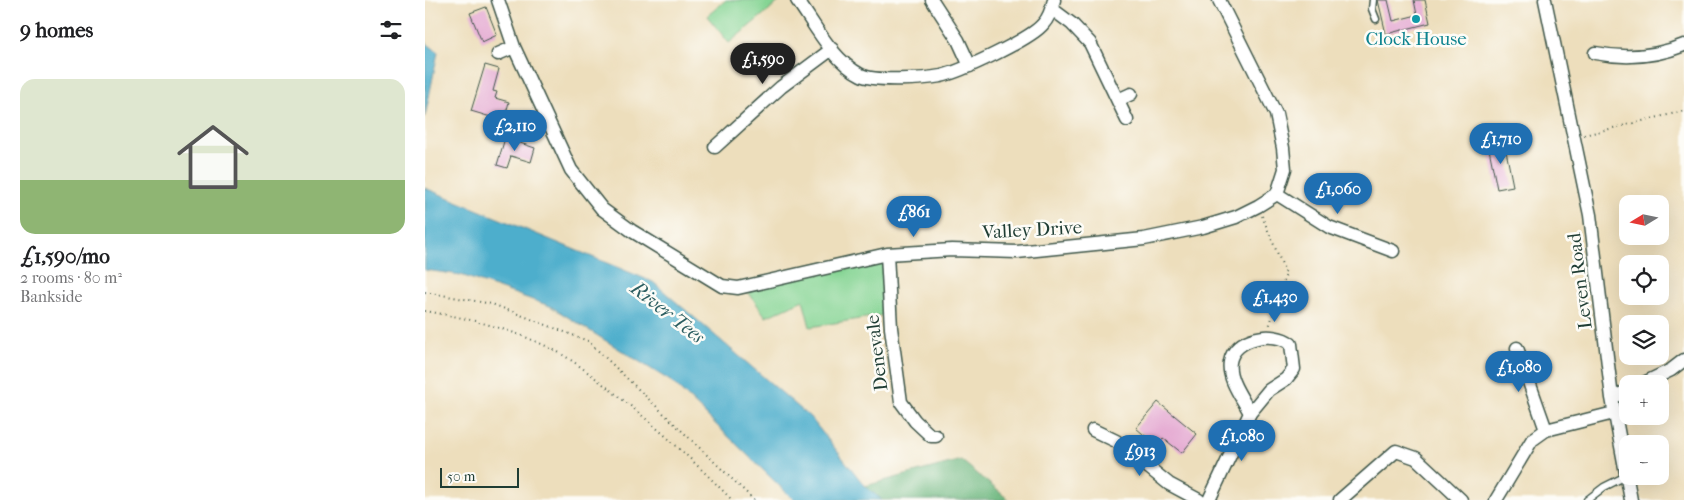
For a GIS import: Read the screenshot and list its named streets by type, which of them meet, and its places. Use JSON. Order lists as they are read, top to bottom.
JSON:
{
  "streets": {
    "street": ["Valley Drive", "Leven Road", "Denevale"]
  },
  "crossings": [
    ["Valley Drive", "Denevale"]
  ],
  "water": ["River Tees"],
  "places": ["Clock House"],
  "scale_bar": "50 m",
  "north": "left",
  "page": {
    "heading": "9 homes",
    "price": [
      "£1,590",
      "£2,110",
      "£1,710",
      "£1,060",
      "£861",
      "£1,430",
      "£1,080",
      "£1,080",
      "£913"
    ],
    "list": [
      {
        "name": "£1,590/mo",
        "note": "2 rooms · 80 m² · Bankside"
      }
    ],
    "map_buttons": ["+", "−"],
    "scale": "50 m"
  }
}
